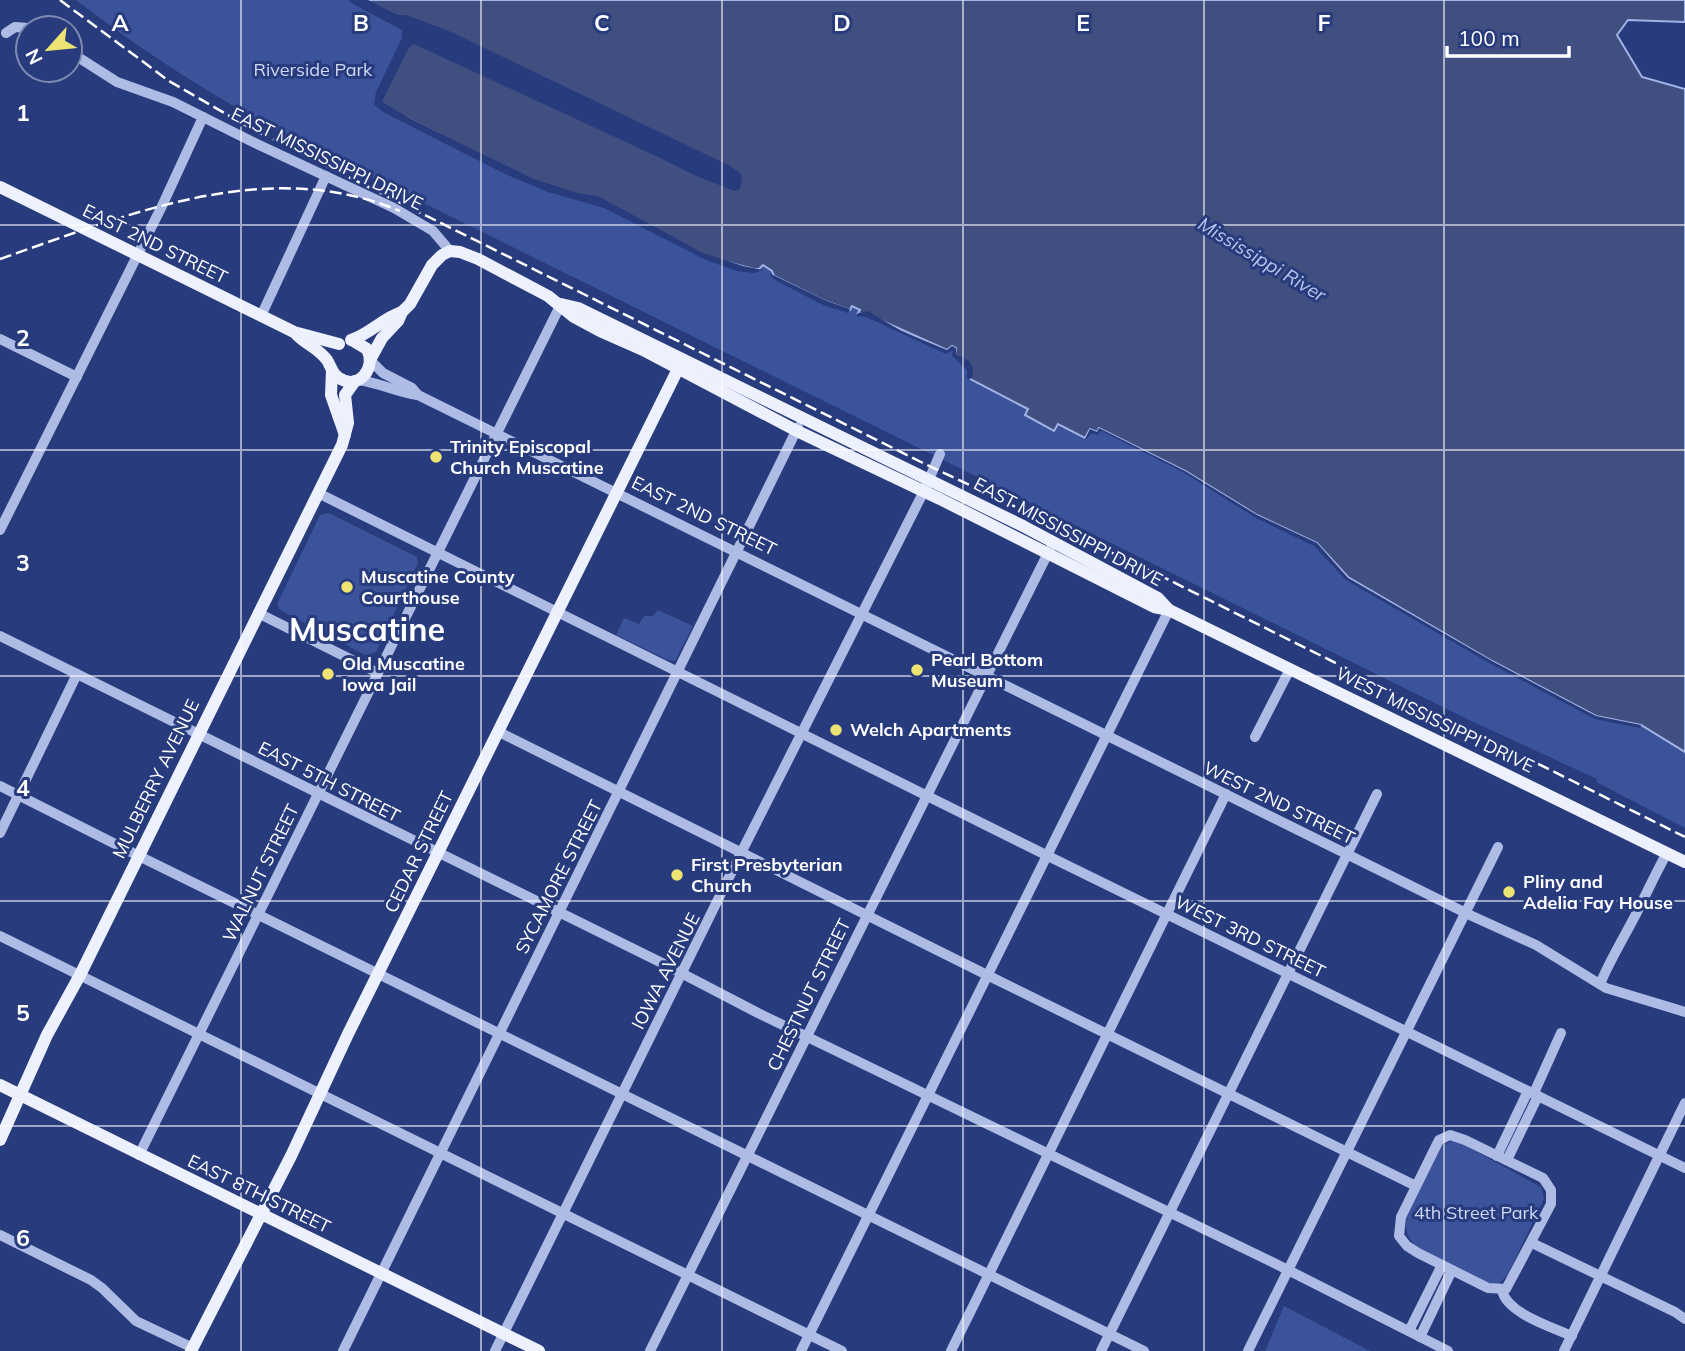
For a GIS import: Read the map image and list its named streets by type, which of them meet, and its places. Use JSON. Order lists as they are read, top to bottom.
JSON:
{
  "streets": {
    "main road": [
      "EAST MISSISSIPPI DRIVE",
      "EAST 2ND STREET",
      "WEST MISSISSIPPI DRIVE",
      "MULBERRY AVENUE",
      "CEDAR STREET",
      "EAST 8TH STREET"
    ],
    "street": [
      "EAST 5TH STREET",
      "WEST 2ND STREET",
      "WALNUT STREET",
      "SYCAMORE STREET",
      "WEST 3RD STREET",
      "IOWA AVENUE",
      "CHESTNUT STREET"
    ]
  },
  "crossings": [
    ["EAST MISSISSIPPI DRIVE", "WEST MISSISSIPPI DRIVE"],
    ["EAST MISSISSIPPI DRIVE", "CEDAR STREET"],
    ["EAST MISSISSIPPI DRIVE", "WALNUT STREET"],
    ["EAST MISSISSIPPI DRIVE", "SYCAMORE STREET"],
    ["EAST MISSISSIPPI DRIVE", "IOWA AVENUE"],
    ["EAST MISSISSIPPI DRIVE", "CHESTNUT STREET"],
    ["EAST 2ND STREET", "MULBERRY AVENUE"],
    ["EAST 2ND STREET", "WEST 2ND STREET"],
    ["EAST 2ND STREET", "CEDAR STREET"],
    ["EAST 2ND STREET", "WALNUT STREET"],
    ["EAST 2ND STREET", "SYCAMORE STREET"],
    ["EAST 2ND STREET", "IOWA AVENUE"],
    ["MULBERRY AVENUE", "EAST 5TH STREET"],
    ["MULBERRY AVENUE", "WEST 3RD STREET"],
    ["MULBERRY AVENUE", "EAST 8TH STREET"],
    ["EAST 5TH STREET", "CEDAR STREET"],
    ["EAST 5TH STREET", "WALNUT STREET"],
    ["EAST 5TH STREET", "SYCAMORE STREET"],
    ["EAST 5TH STREET", "IOWA AVENUE"],
    ["EAST 5TH STREET", "CHESTNUT STREET"],
    ["WEST 2ND STREET", "IOWA AVENUE"],
    ["WEST 2ND STREET", "CHESTNUT STREET"],
    ["CEDAR STREET", "WEST 3RD STREET"],
    ["CEDAR STREET", "EAST 8TH STREET"],
    ["WALNUT STREET", "WEST 3RD STREET"],
    ["WALNUT STREET", "EAST 8TH STREET"],
    ["SYCAMORE STREET", "WEST 3RD STREET"],
    ["SYCAMORE STREET", "EAST 8TH STREET"],
    ["WEST 3RD STREET", "IOWA AVENUE"],
    ["WEST 3RD STREET", "CHESTNUT STREET"],
    ["IOWA AVENUE", "EAST 8TH STREET"]
  ],
  "districts": ["Muscatine"],
  "water": ["Mississippi River"],
  "parks": ["Riverside Park", "4th Street Park"],
  "places": [
    "Trinity Episcopal Church Muscatine",
    "Muscatine County Courthouse",
    "Pearl Bottom Museum",
    "Old Muscatine Iowa Jail",
    "Welch Apartments",
    "First Presbyterian Church",
    "Pliny and Adelia Fay House"
  ],
  "scale_bar": "100 m",
  "north": "bottom left",
  "grid": {
    "columns": [
      "A",
      "B",
      "C",
      "D",
      "E",
      "F"
    ],
    "rows": [
      "1",
      "2",
      "3",
      "4",
      "5",
      "6"
    ]
  }
}
